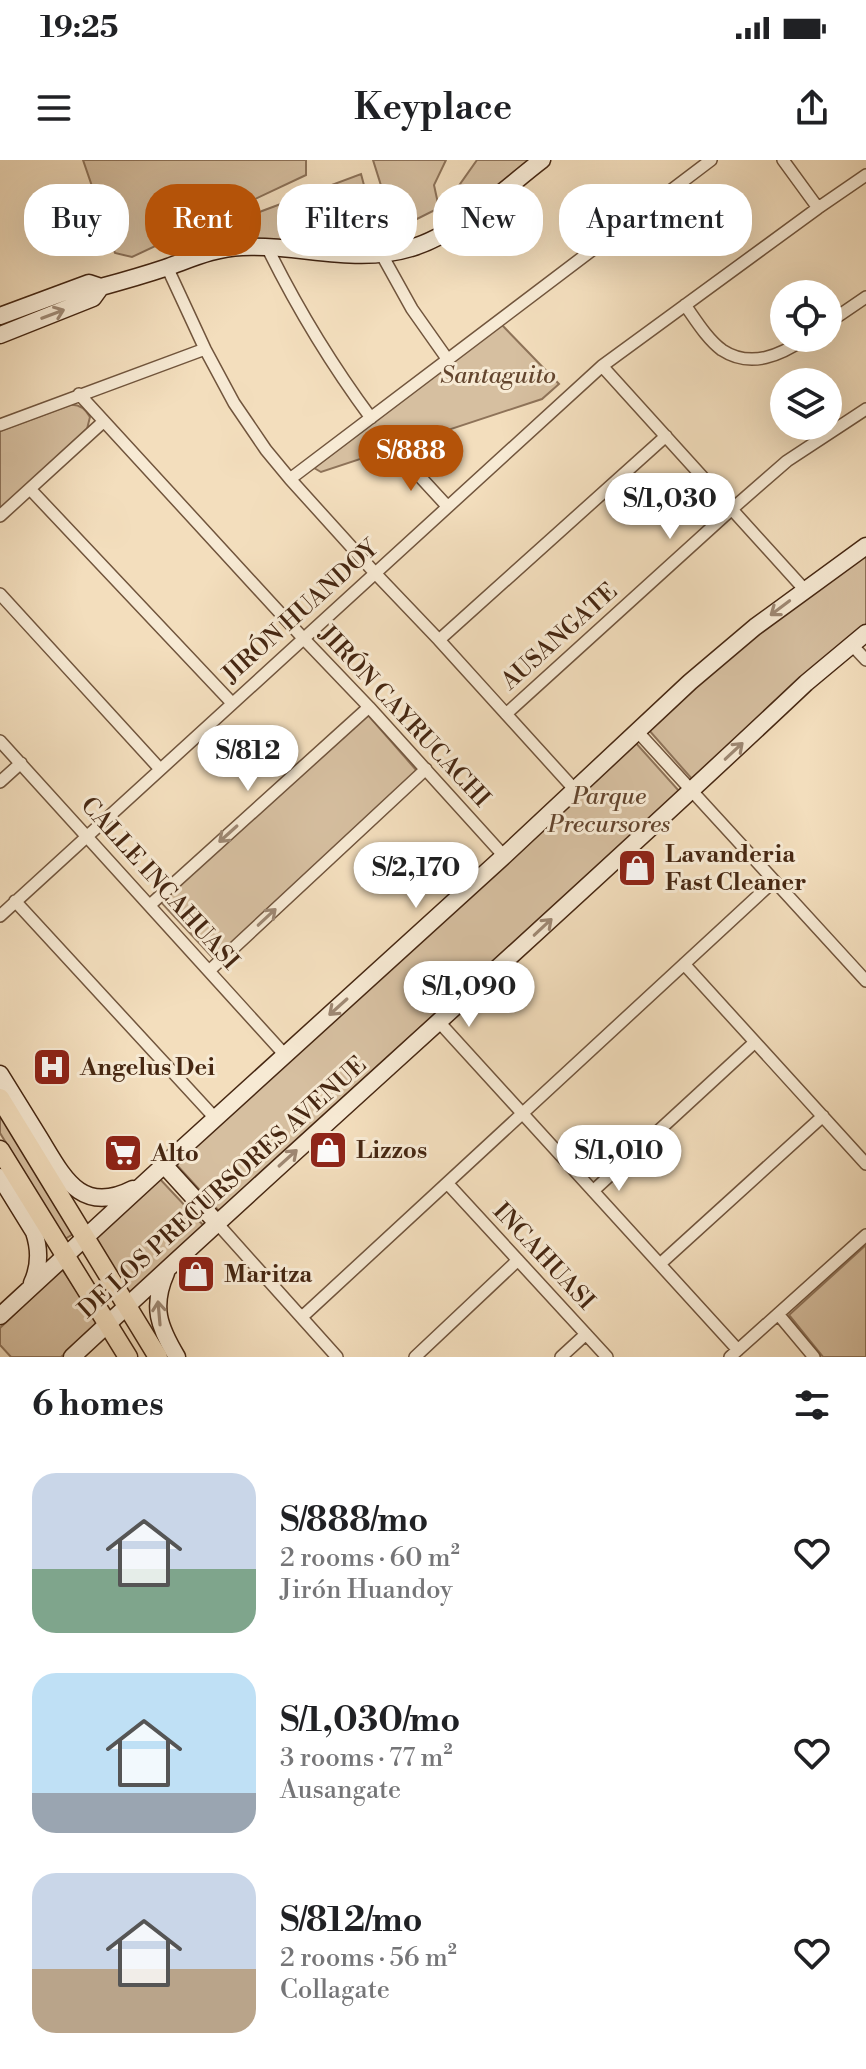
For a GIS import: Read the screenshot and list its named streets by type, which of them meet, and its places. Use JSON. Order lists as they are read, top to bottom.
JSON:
{
  "streets": {
    "main road": ["DE LOS PRECURSORES AVENUE"],
    "street": [
      "JIRÓN HUANDOY",
      "AUSANGATE",
      "JIRÓN CAYRUCACHI",
      "CALLE INCAHUASI",
      "INCAHUASI"
    ]
  },
  "crossings": [
    ["JIRÓN HUANDOY", "JIRÓN CAYRUCACHI"],
    ["JIRÓN HUANDOY", "CALLE INCAHUASI"]
  ],
  "parks": ["Santaguito", "Parque Precursores"],
  "places": {
    "shop": ["Lavanderia Fast Cleaner", "Lizzos", "Maritza"],
    "hospital": ["Angelus Dei"],
    "supermarket": ["Alto"]
  },
  "page": {
    "status": "19:25",
    "header": "Keyplace",
    "chip": [
      "Buy",
      "Rent",
      "Filters",
      "New",
      "Apartment"
    ],
    "price": [
      "S/888",
      "S/1,030",
      "S/812",
      "S/2,170",
      "S/1,090",
      "S/1,010"
    ],
    "heading": "6 homes",
    "list": [
      {
        "name": "S/888/mo",
        "note": "2 rooms · 60 m² · Jirón Huandoy"
      },
      {
        "name": "S/1,030/mo",
        "note": "3 rooms · 77 m² · Ausangate"
      },
      {
        "name": "S/812/mo",
        "note": "2 rooms · 56 m² · Collagate"
      }
    ]
  }
}
